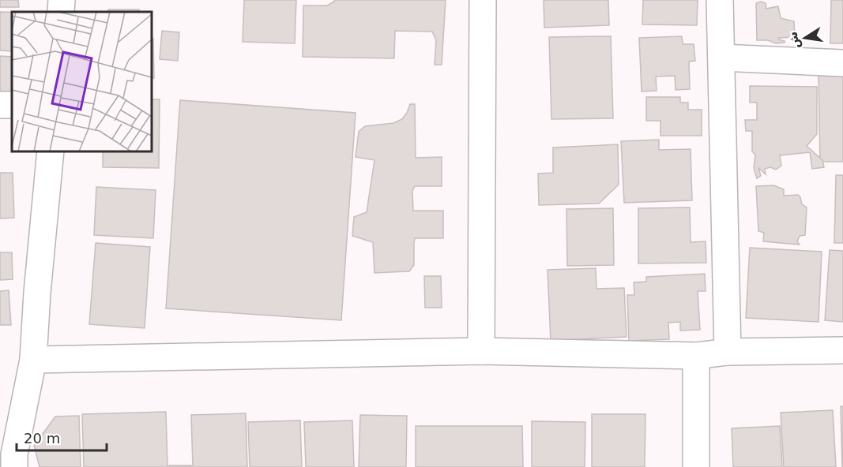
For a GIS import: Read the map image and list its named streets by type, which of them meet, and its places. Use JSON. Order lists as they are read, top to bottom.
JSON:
{
  "scale_bar": "20 m",
  "north": "left"
}
